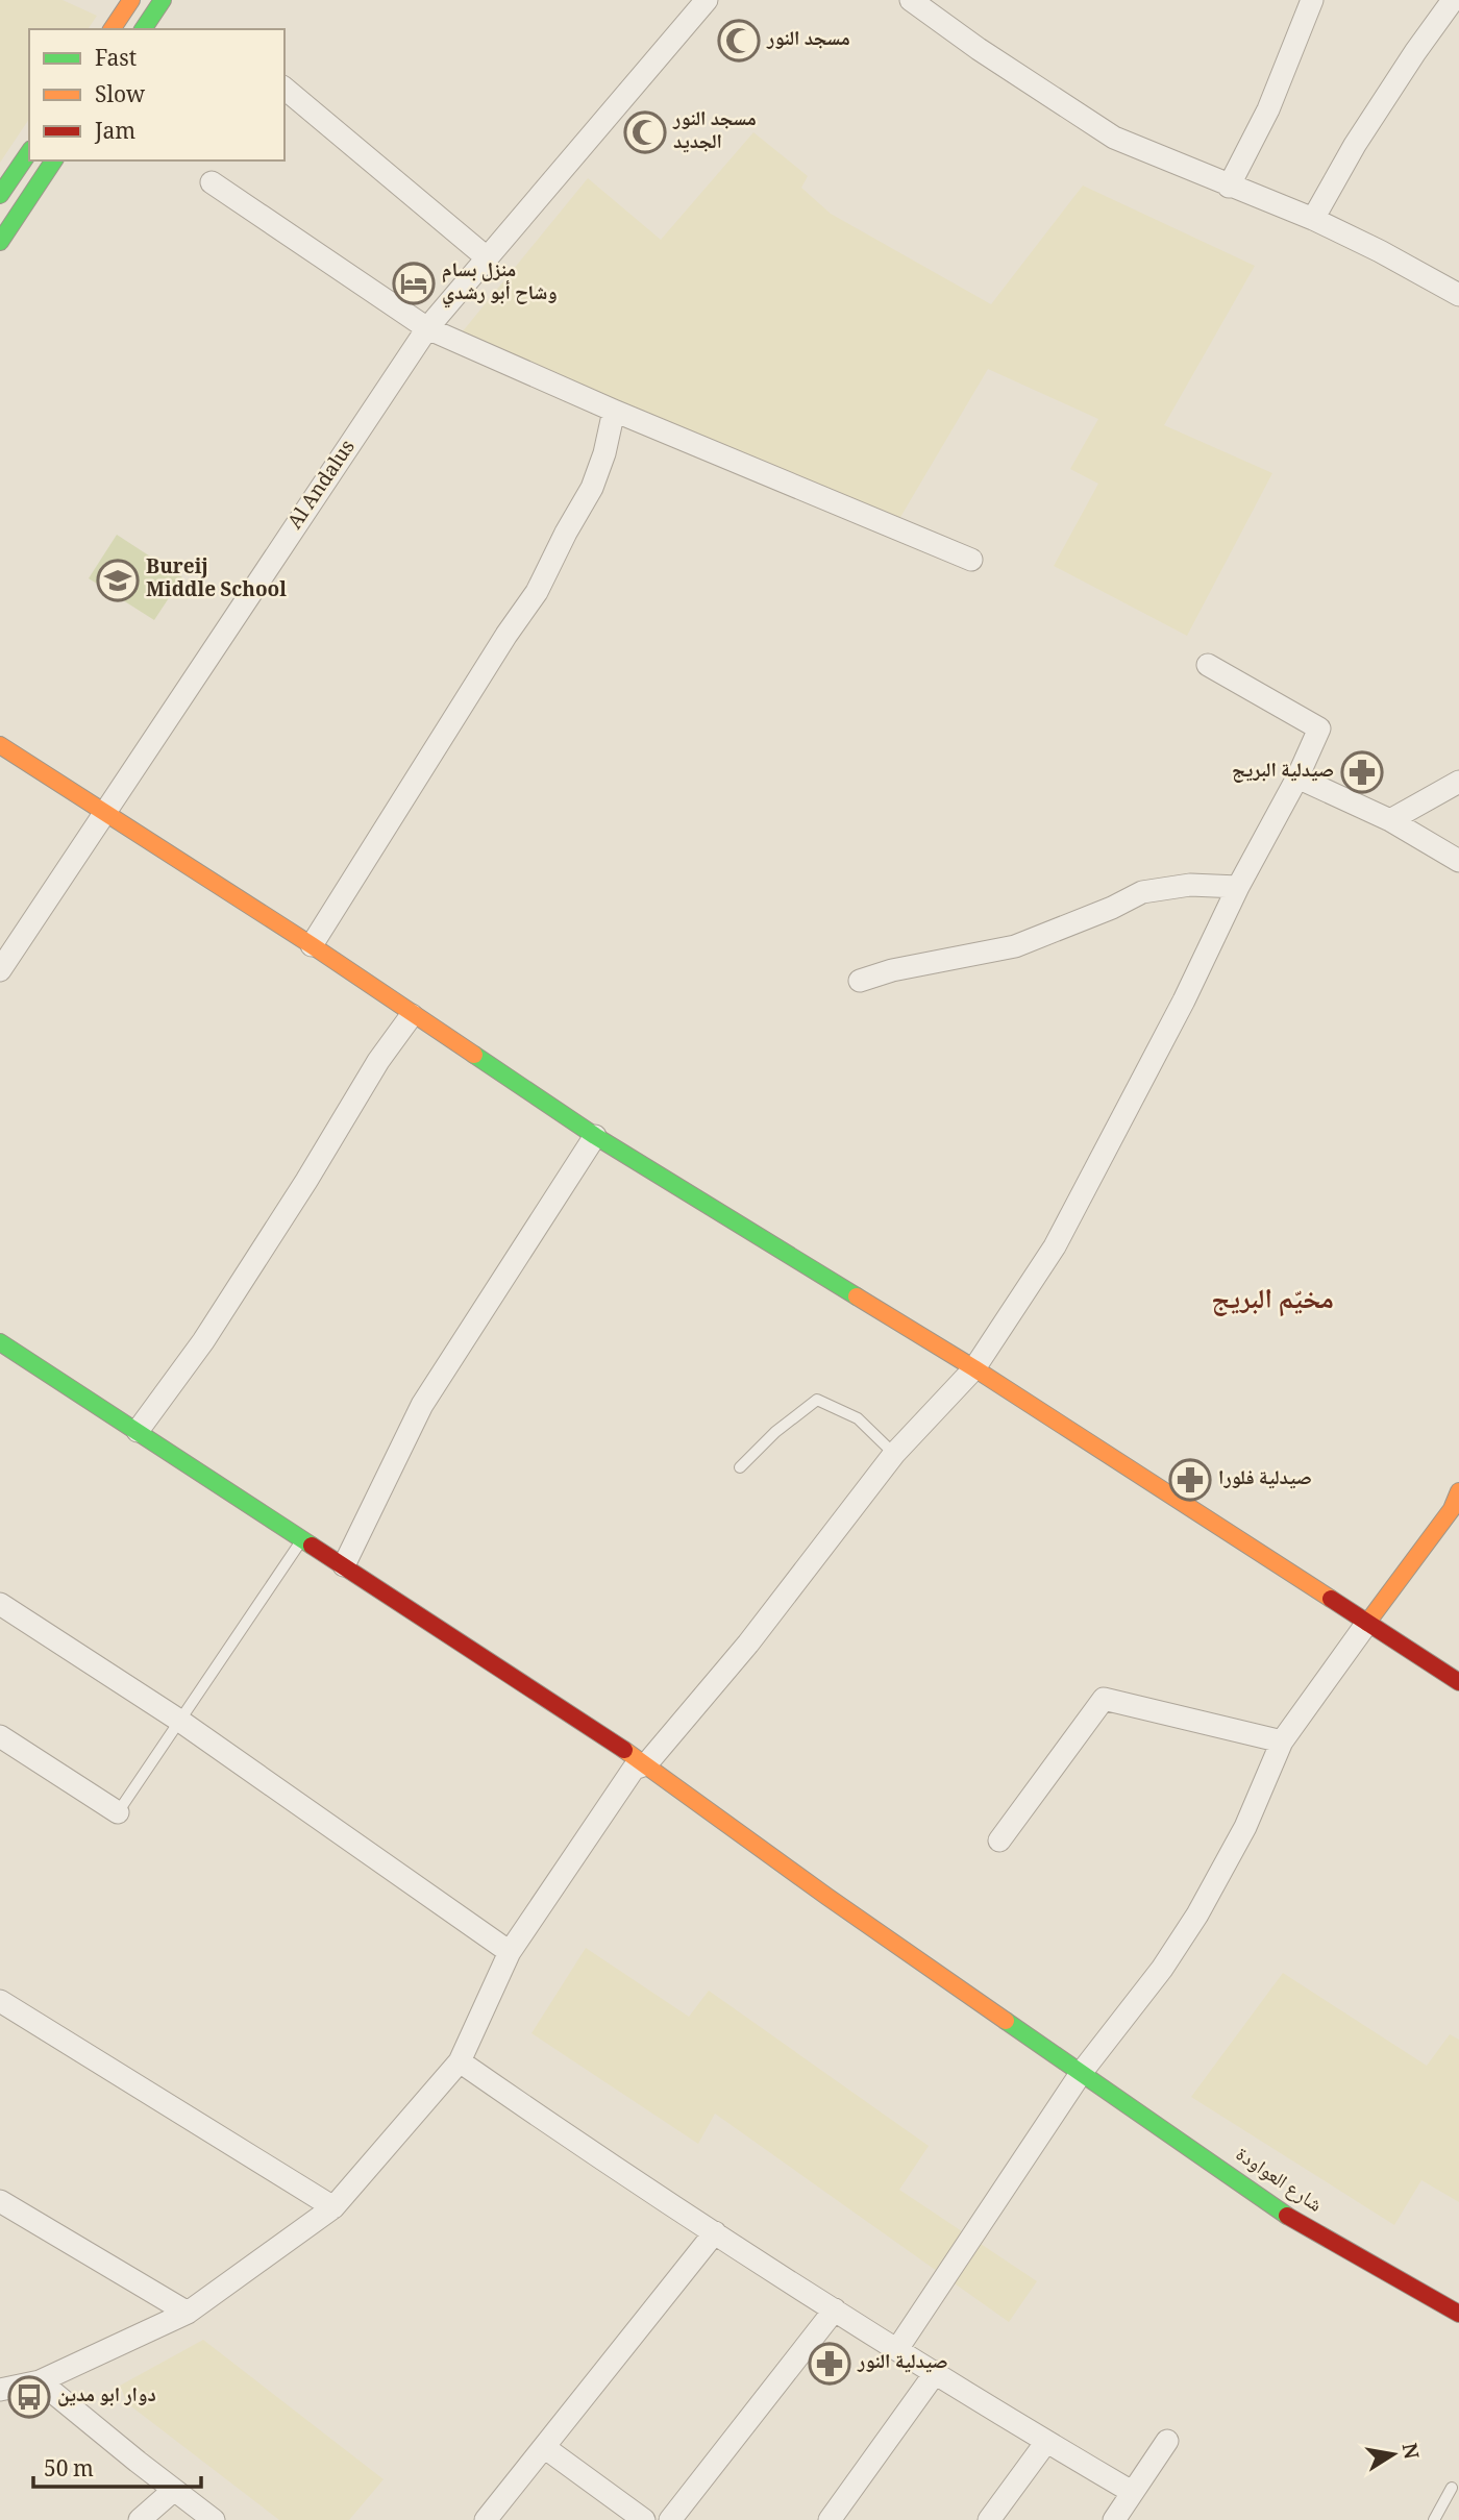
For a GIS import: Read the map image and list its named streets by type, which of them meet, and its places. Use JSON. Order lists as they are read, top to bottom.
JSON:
{
  "streets": {
    "street": ["Al Andalus", "شارع العواودة"]
  },
  "districts": ["مخيّم البريج"],
  "places": {
    "mosque": ["مسجد النور", "مسجد النور الجديد"],
    "hotel": ["منزل بسام وشاح أبو رشدي"],
    "school or university": ["Bureij Middle School"],
    "pharmacy": ["صيدلية البريج", "صيدلية فلورا", "صيدلية النور"],
    "bus stop": ["دوار ابو مدين"]
  },
  "legend": ["Fast", "Slow", "Jam"],
  "scale_bar": "50 m",
  "north": "right"
}
